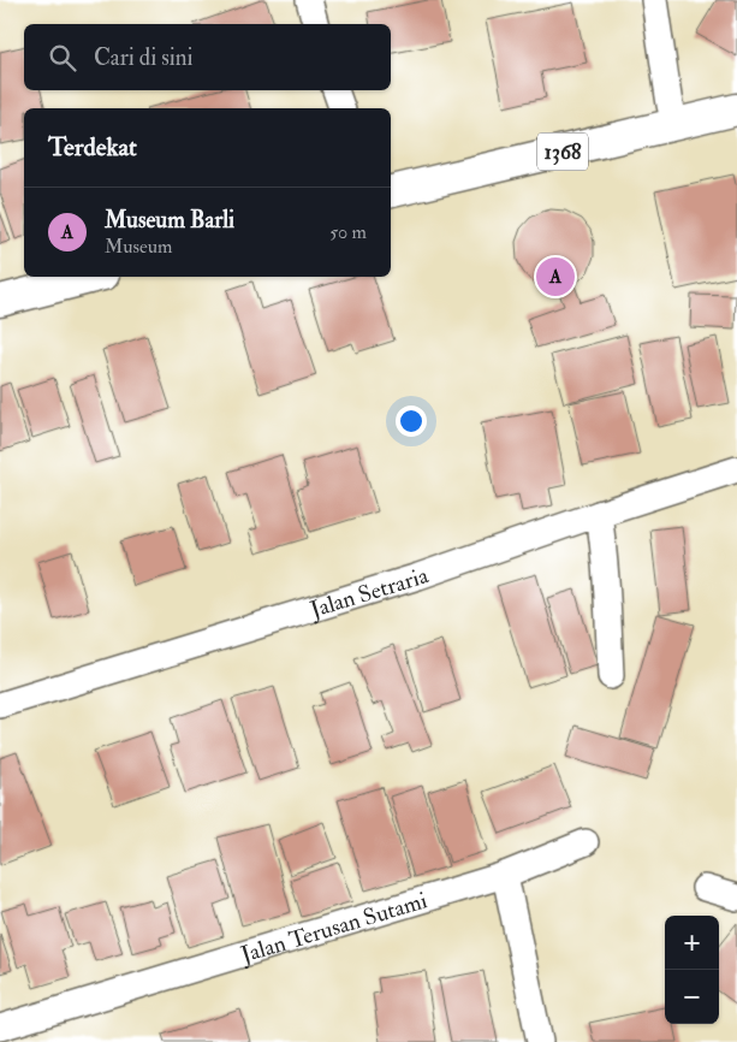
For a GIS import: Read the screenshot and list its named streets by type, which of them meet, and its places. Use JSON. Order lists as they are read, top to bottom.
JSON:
{
  "streets": {
    "main road": ["1368"],
    "street": ["Jalan Setraria", "Jalan Terusan Sutami"]
  },
  "page": {
    "search": "Cari di sini",
    "heading": "Terdekat",
    "list": [
      {
        "mark": "A",
        "name": "Museum Barli",
        "note": "Museum",
        "value": "50 m"
      }
    ],
    "pins": "A",
    "map_buttons": ["+", "−"]
  }
}
